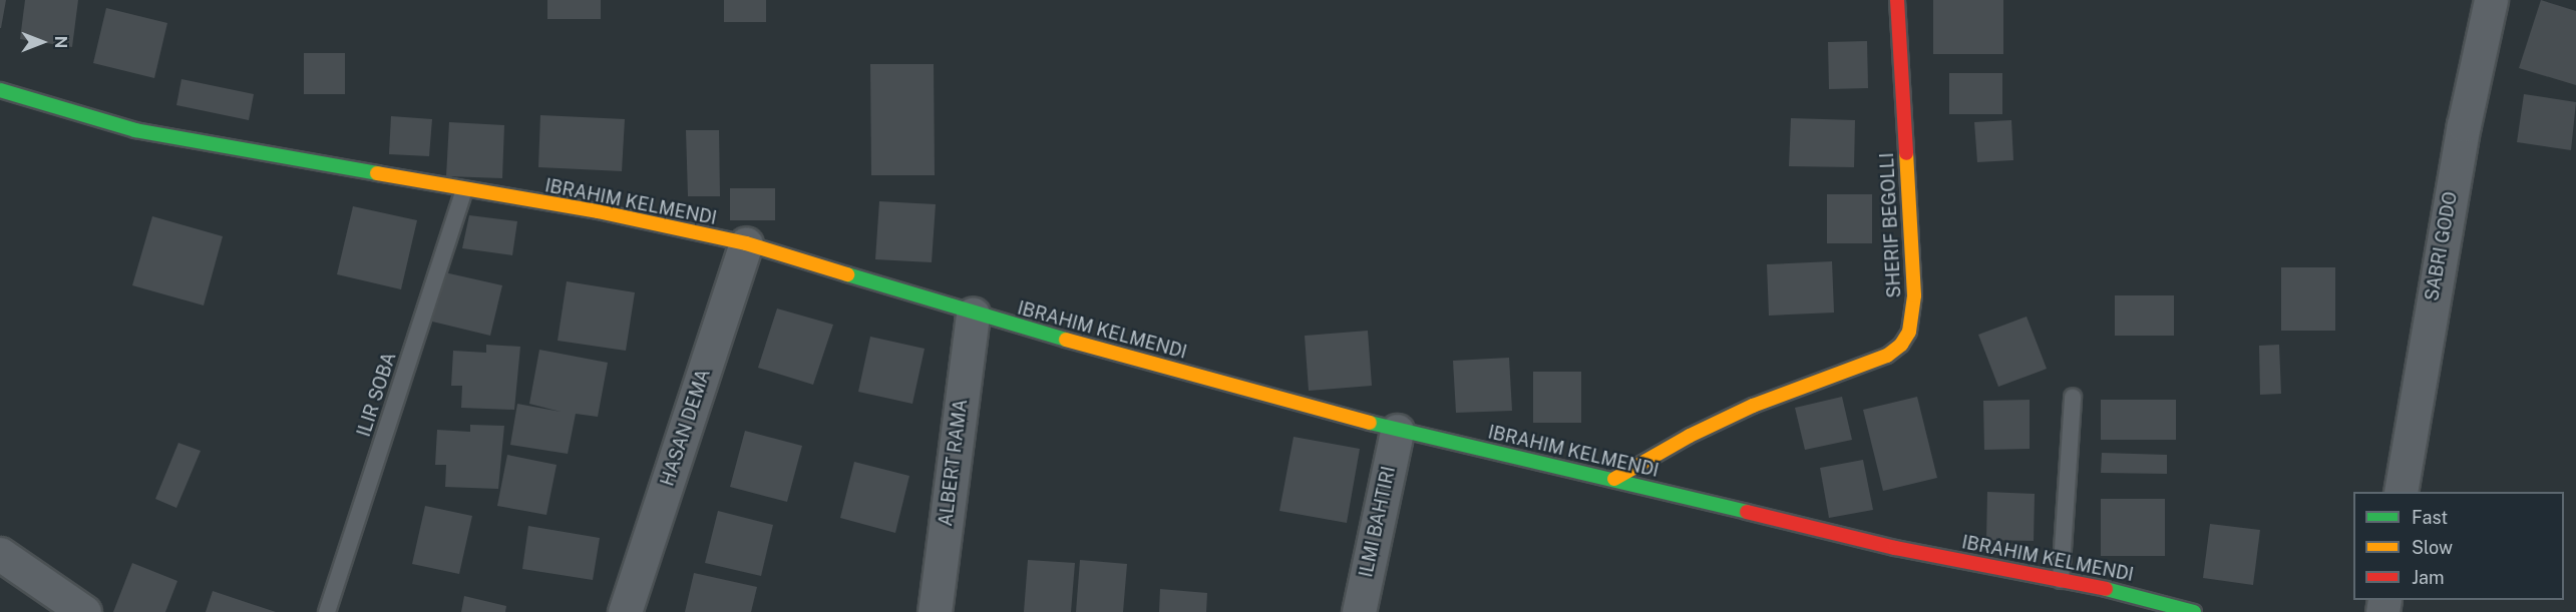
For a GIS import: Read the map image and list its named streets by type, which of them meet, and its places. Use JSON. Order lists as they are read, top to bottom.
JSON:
{
  "streets": {
    "street": [
      "IBRAHIM KELMENDI",
      "SHERIF BEGOLLI",
      "SABRI GODO",
      "HASAN DEMA",
      "ALBERT RAMA",
      "ILMI BAHTIRI"
    ],
    "lane": ["ILIR SOBA"]
  },
  "crossings": [
    ["IBRAHIM KELMENDI", "SHERIF BEGOLLI"],
    ["IBRAHIM KELMENDI", "ILIR SOBA"],
    ["IBRAHIM KELMENDI", "HASAN DEMA"],
    ["IBRAHIM KELMENDI", "ALBERT RAMA"],
    ["IBRAHIM KELMENDI", "ILMI BAHTIRI"]
  ],
  "legend": ["Fast", "Slow", "Jam"],
  "north": "right"
}
